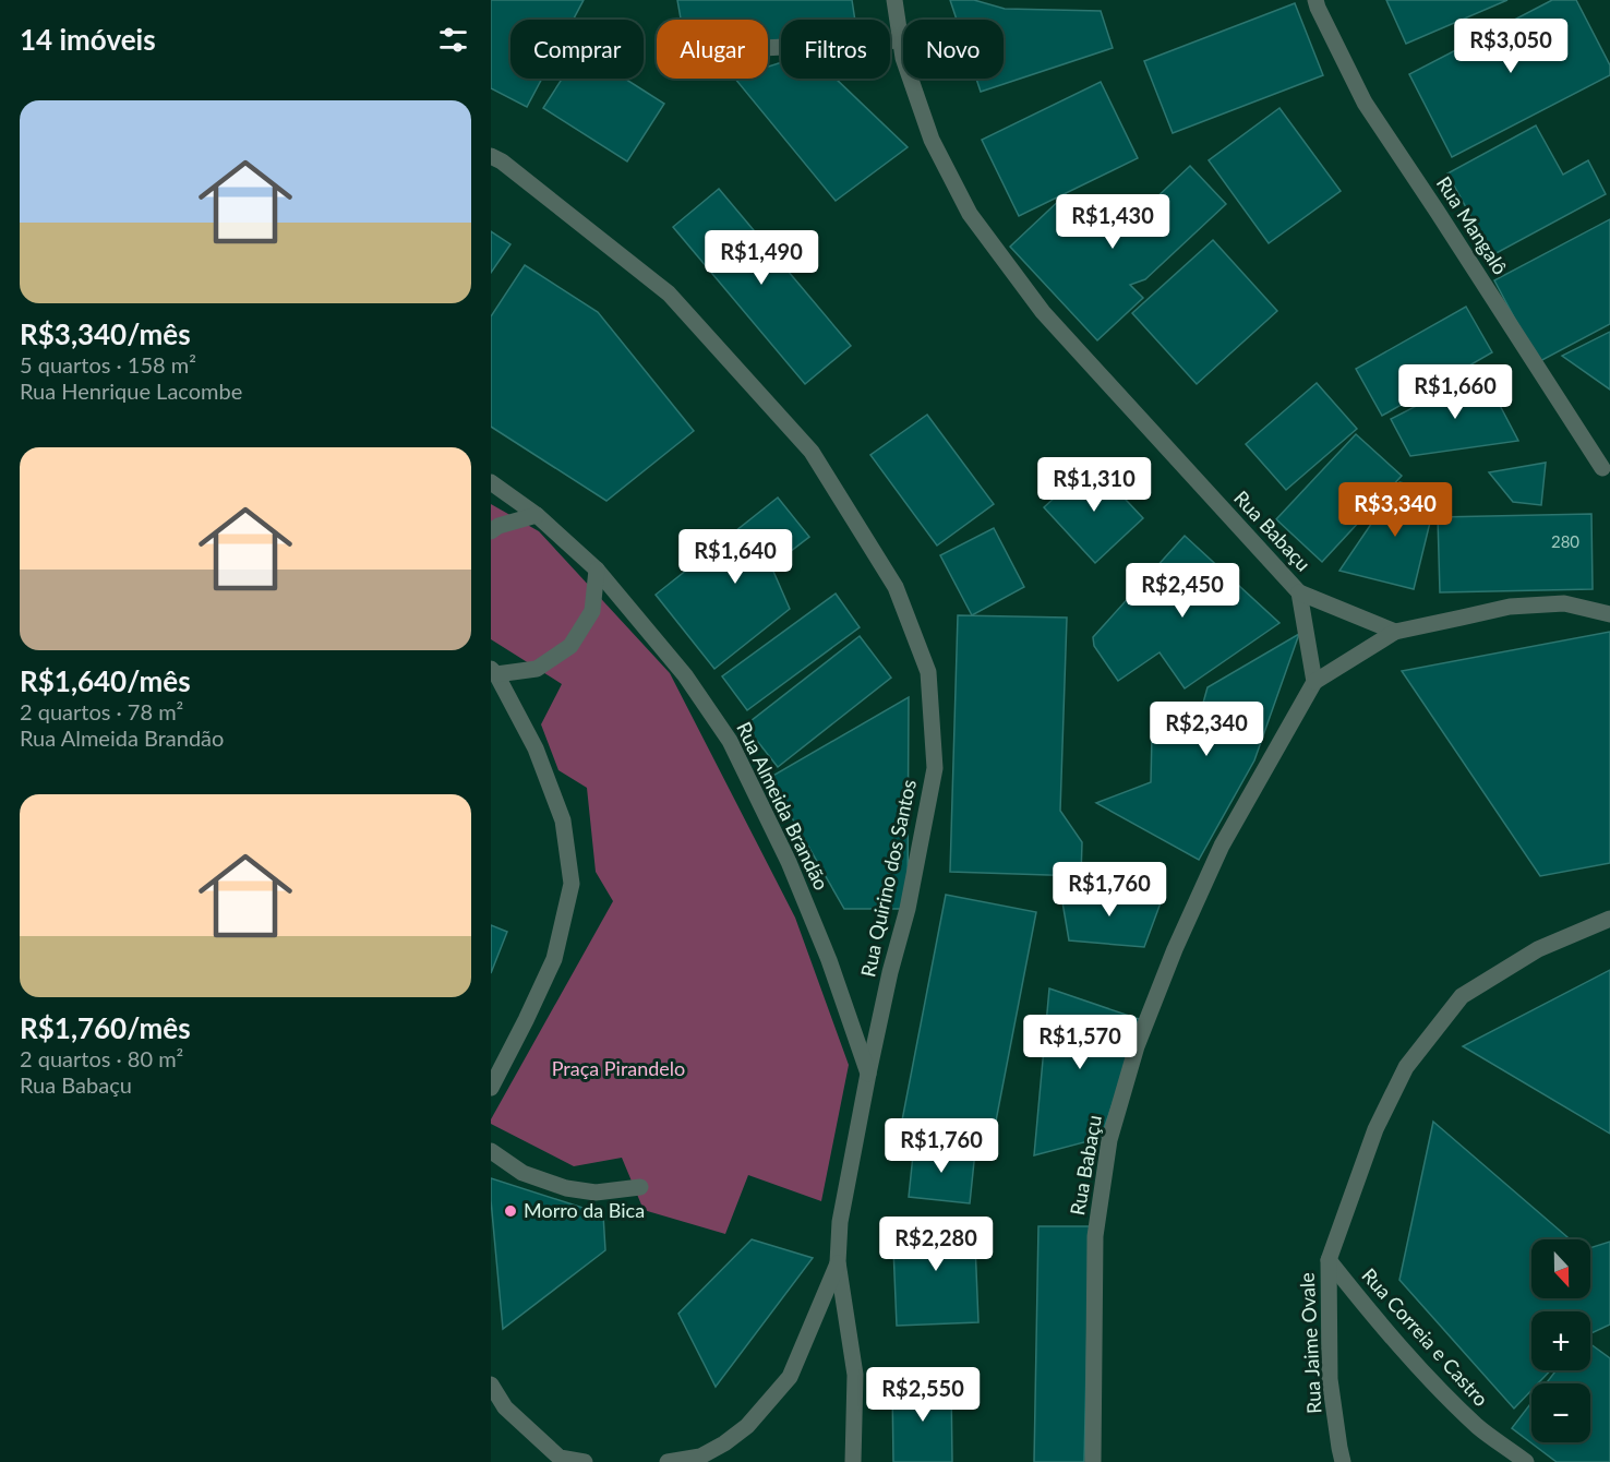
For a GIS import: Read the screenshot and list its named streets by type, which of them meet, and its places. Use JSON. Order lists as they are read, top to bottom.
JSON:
{
  "streets": {
    "street": [
      "Rua Mangalô",
      "Rua Babaçu",
      "Rua Almeida Brandão",
      "Rua Quirino dos Santos",
      "Rua Correia e Castro",
      "Rua Jaime Ovale"
    ]
  },
  "crossings": [
    ["Rua Almeida Brandão", "Rua Quirino dos Santos"],
    ["Rua Correia e Castro", "Rua Jaime Ovale"]
  ],
  "parks": ["Praça Pirandelo"],
  "places": ["Morro da Bica"],
  "house_numbers": ["280"],
  "north": "bottom",
  "page": {
    "heading": "14 imóveis",
    "price": [
      "R$3,050",
      "R$1,430",
      "R$1,490",
      "R$1,660",
      "R$1,310",
      "R$3,340",
      "R$1,640",
      "R$2,450",
      "R$2,340",
      "R$1,760",
      "R$1,570",
      "R$1,760",
      "R$2,280",
      "R$2,550"
    ],
    "chip": [
      "Comprar",
      "Alugar",
      "Filtros",
      "Novo"
    ],
    "list": [
      {
        "name": "R$3,340/mês",
        "note": "5 quartos · 158 m² · Rua Henrique Lacombe"
      },
      {
        "name": "R$1,640/mês",
        "note": "2 quartos · 78 m² · Rua Almeida Brandão"
      },
      {
        "name": "R$1,760/mês",
        "note": "2 quartos · 80 m² · Rua Babaçu"
      }
    ],
    "map_buttons": ["+", "−"]
  }
}
